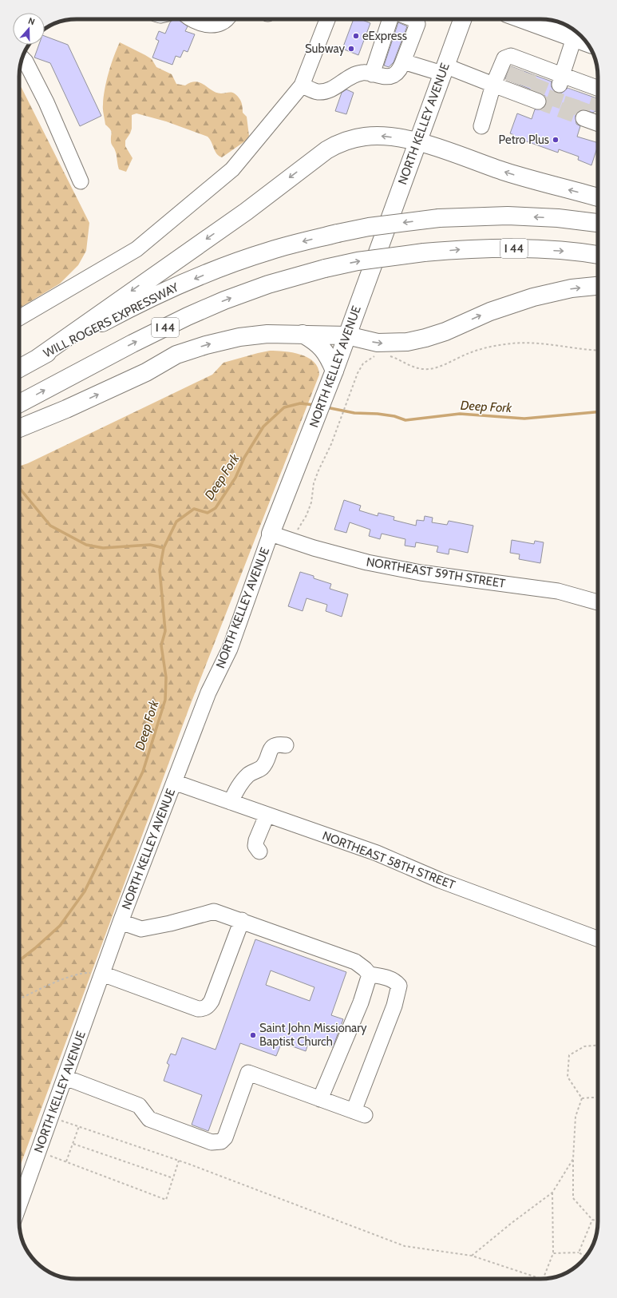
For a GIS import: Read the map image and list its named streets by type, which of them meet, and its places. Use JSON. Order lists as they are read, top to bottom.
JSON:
{
  "streets": {
    "main road": ["NORTH KELLEY AVENUE", "I 44", "WILL ROGERS EXPRESSWAY"],
    "street": ["NORTHEAST 59TH STREET", "NORTHEAST 58TH STREET"]
  },
  "crossings": [
    ["NORTH KELLEY AVENUE", "NORTHEAST 59TH STREET"],
    ["NORTH KELLEY AVENUE", "NORTHEAST 58TH STREET"]
  ],
  "water": ["Deep Fork"],
  "places": [
    "eExpress",
    "Subway",
    "Petro Plus",
    "Saint John Missionary Baptist Church"
  ],
  "north": "top"
}
